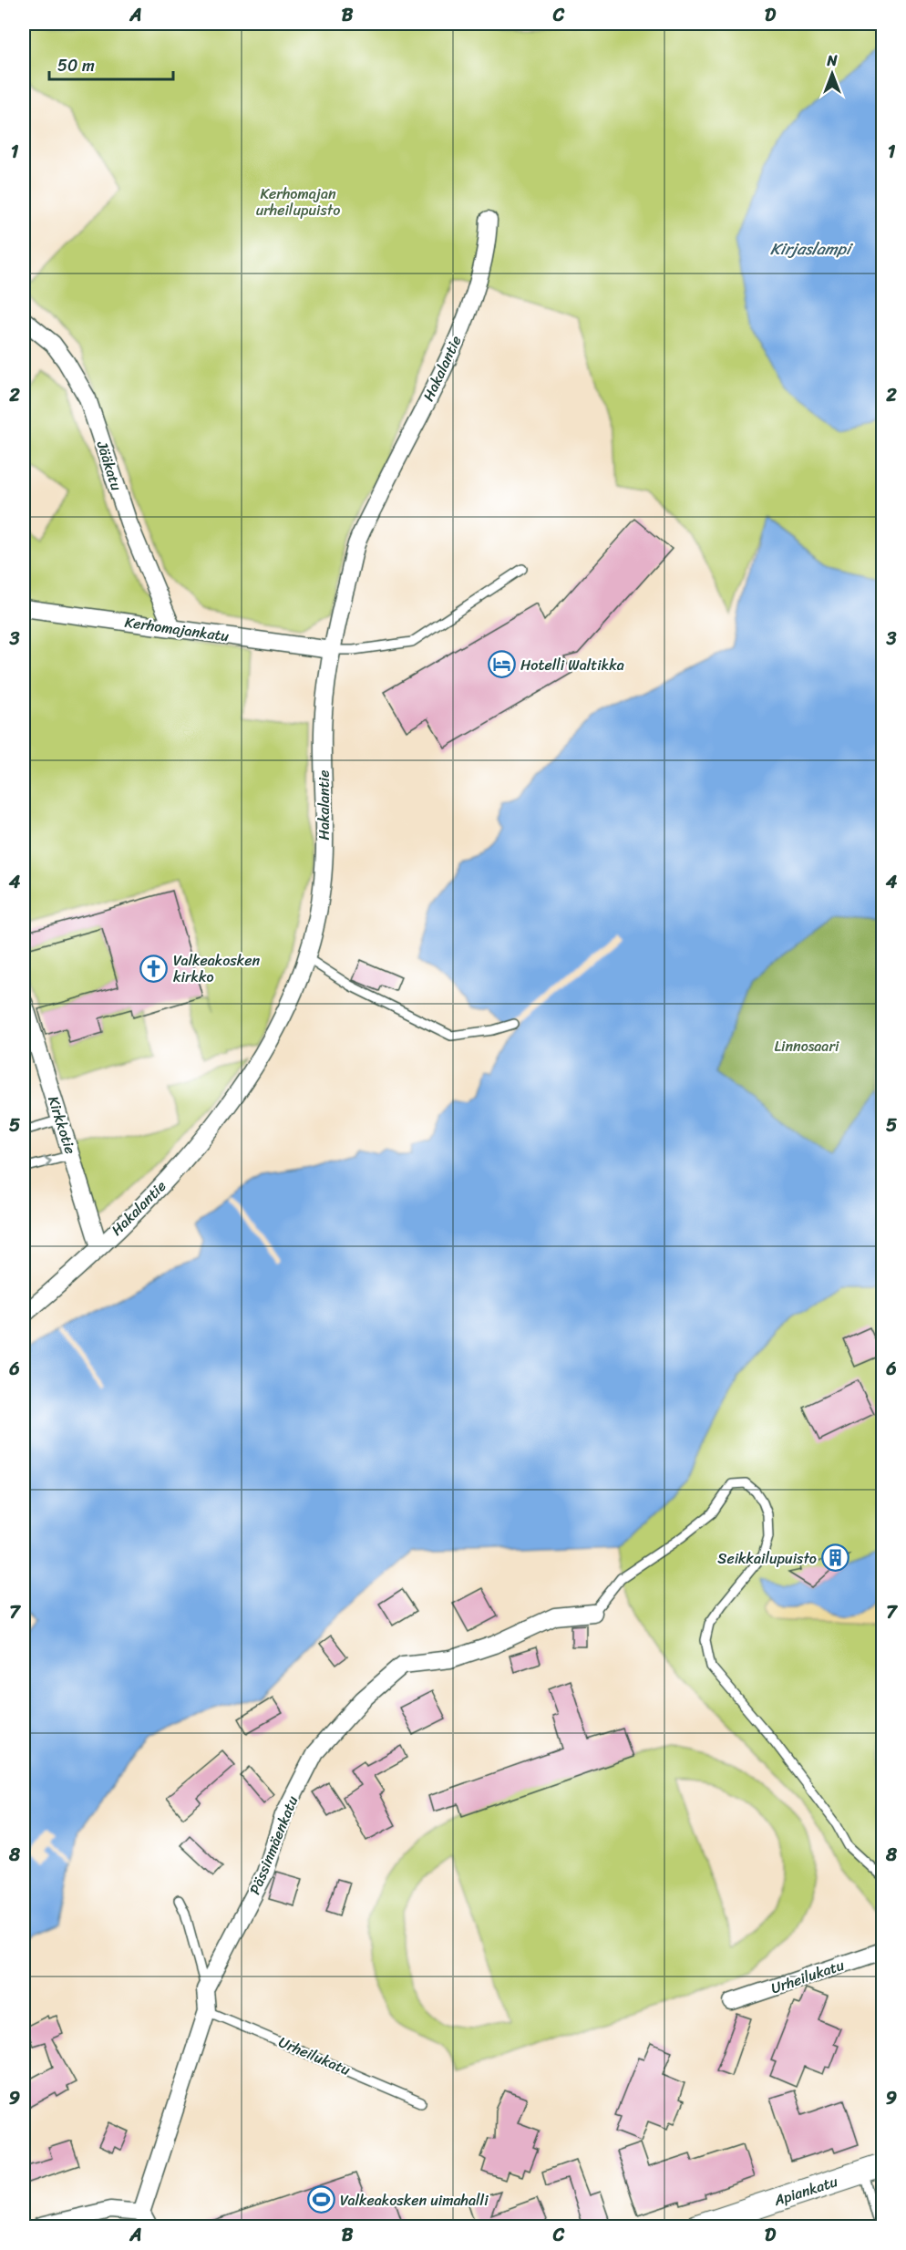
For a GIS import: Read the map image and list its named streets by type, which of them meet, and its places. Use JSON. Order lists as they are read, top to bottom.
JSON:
{
  "streets": {
    "main road": ["Apiankatu"],
    "street": [
      "Hakalantie",
      "Jääkatu",
      "Kerhomajankatu",
      "Kirkkotie",
      "Pässinmäenkatu",
      "Urheilukatu"
    ]
  },
  "crossings": [
    ["Hakalantie", "Kerhomajankatu"],
    ["Hakalantie", "Kirkkotie"],
    ["Jääkatu", "Kerhomajankatu"]
  ],
  "water": ["Kirjaslampi"],
  "parks": ["Kerhomajan urheilupuisto", "Linnosaari"],
  "places": {
    "hotel": ["Hotelli Waltikka"],
    "church": ["Valkeakosken kirkko"],
    "building": ["Seikkailupuisto"],
    "sports": ["Valkeakosken uimahalli"]
  },
  "scale_bar": "50 m",
  "north": "top",
  "grid": {
    "columns": [
      "A",
      "B",
      "C",
      "D"
    ],
    "rows": [
      "1",
      "2",
      "3",
      "4",
      "5",
      "6",
      "7",
      "8",
      "9"
    ]
  }
}
